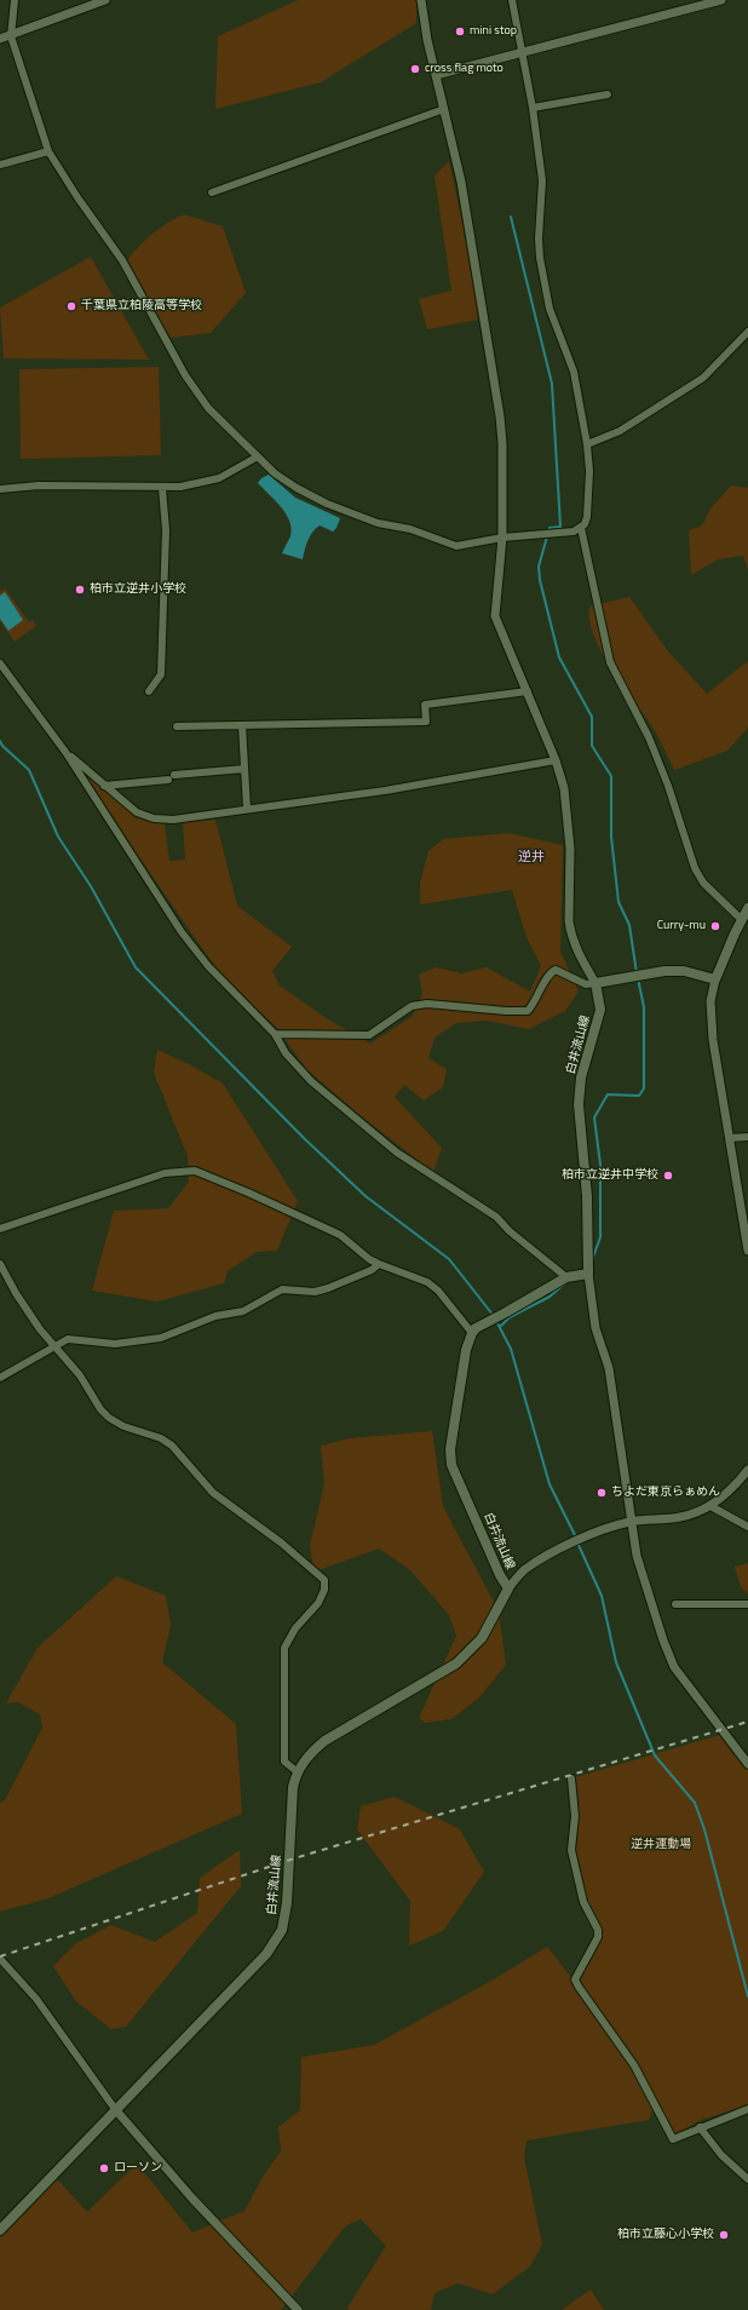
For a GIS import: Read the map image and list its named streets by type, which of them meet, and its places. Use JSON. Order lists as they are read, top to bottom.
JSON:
{
  "streets": {
    "main road": ["白井流山線"]
  },
  "districts": ["逆井"],
  "parks": ["逆井運動場"],
  "places": [
    "mini stop",
    "cross flag moto",
    "千葉県立柏陵高等学校",
    "柏市立逆井小学校",
    "Curry-mu",
    "柏市立逆井中学校",
    "ちよだ東京らぁめん",
    "ローソン",
    "柏市立藤心小学校"
  ]
}
